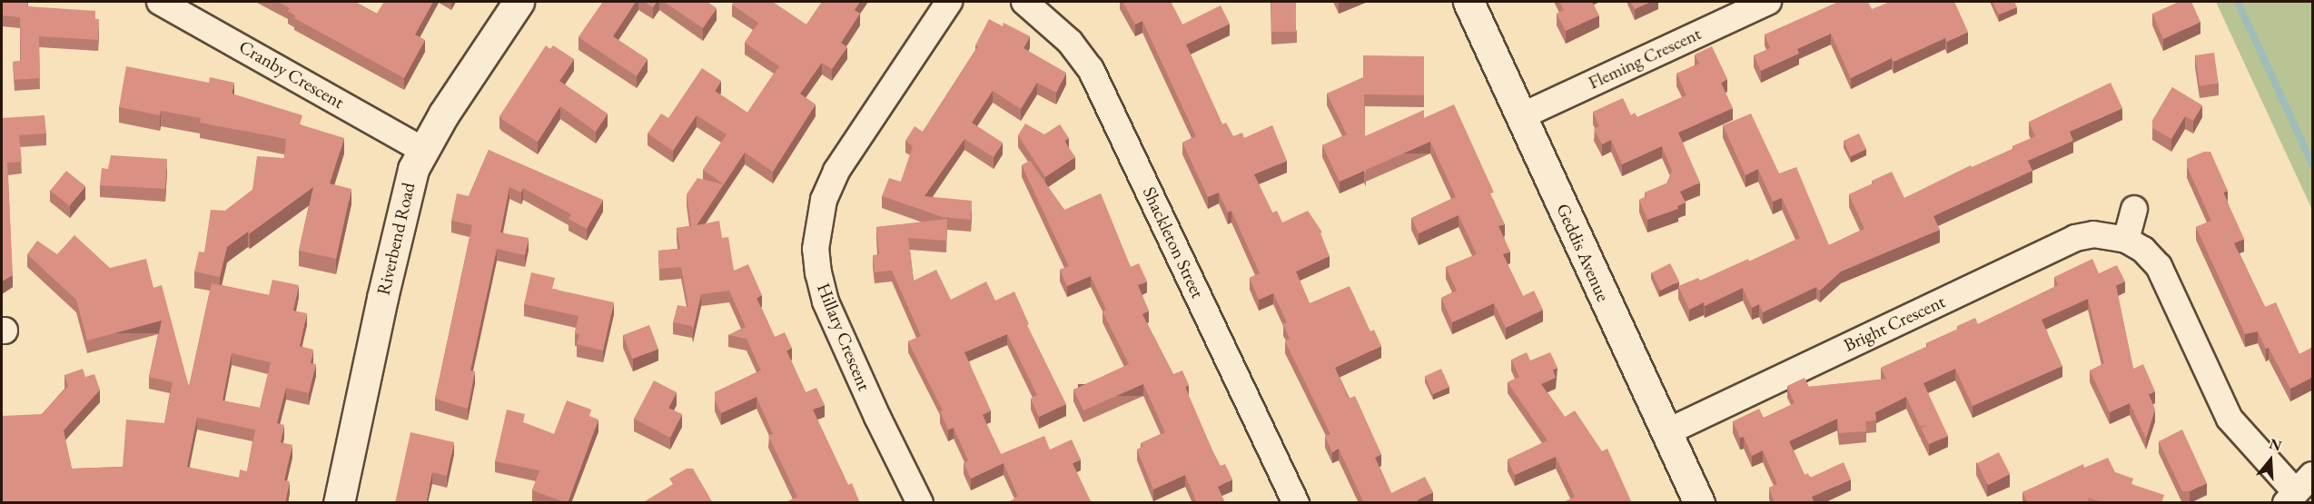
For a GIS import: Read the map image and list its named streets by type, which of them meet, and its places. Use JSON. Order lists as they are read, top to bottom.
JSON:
{
  "streets": {
    "street": [
      "Fleming Crescent",
      "Cranby Crescent",
      "Riverbend Road",
      "Shackleton Street",
      "Geddis Avenue",
      "Bright Crescent",
      "Hillary Crescent"
    ]
  },
  "crossings": [
    ["Fleming Crescent", "Geddis Avenue"],
    ["Cranby Crescent", "Riverbend Road"],
    ["Geddis Avenue", "Bright Crescent"]
  ],
  "north": "top"
}
